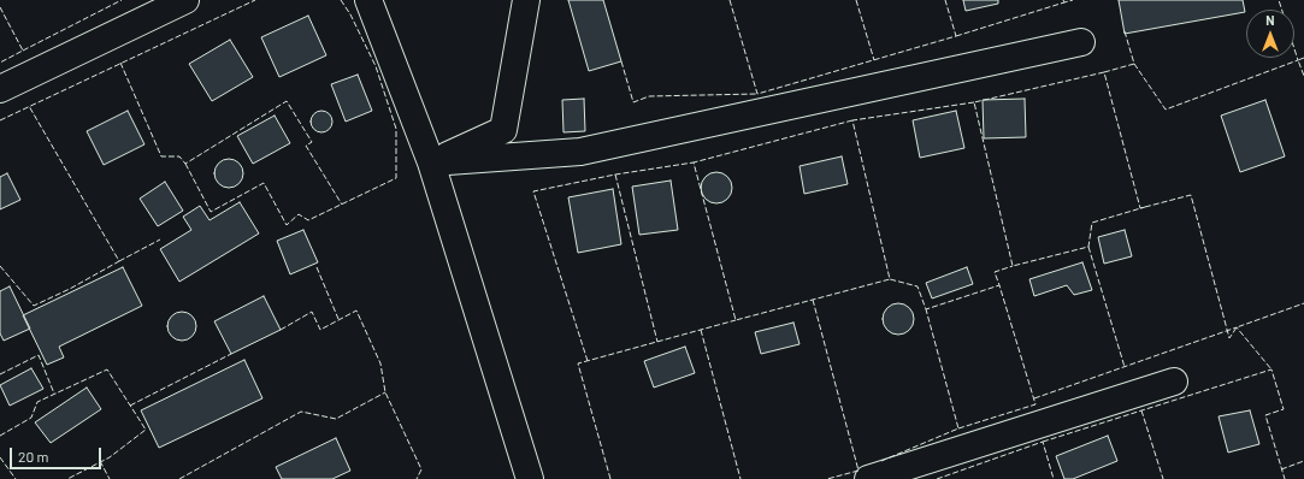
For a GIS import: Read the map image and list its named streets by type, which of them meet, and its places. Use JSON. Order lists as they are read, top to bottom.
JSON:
{
  "scale_bar": "20 m",
  "north": "top"
}
